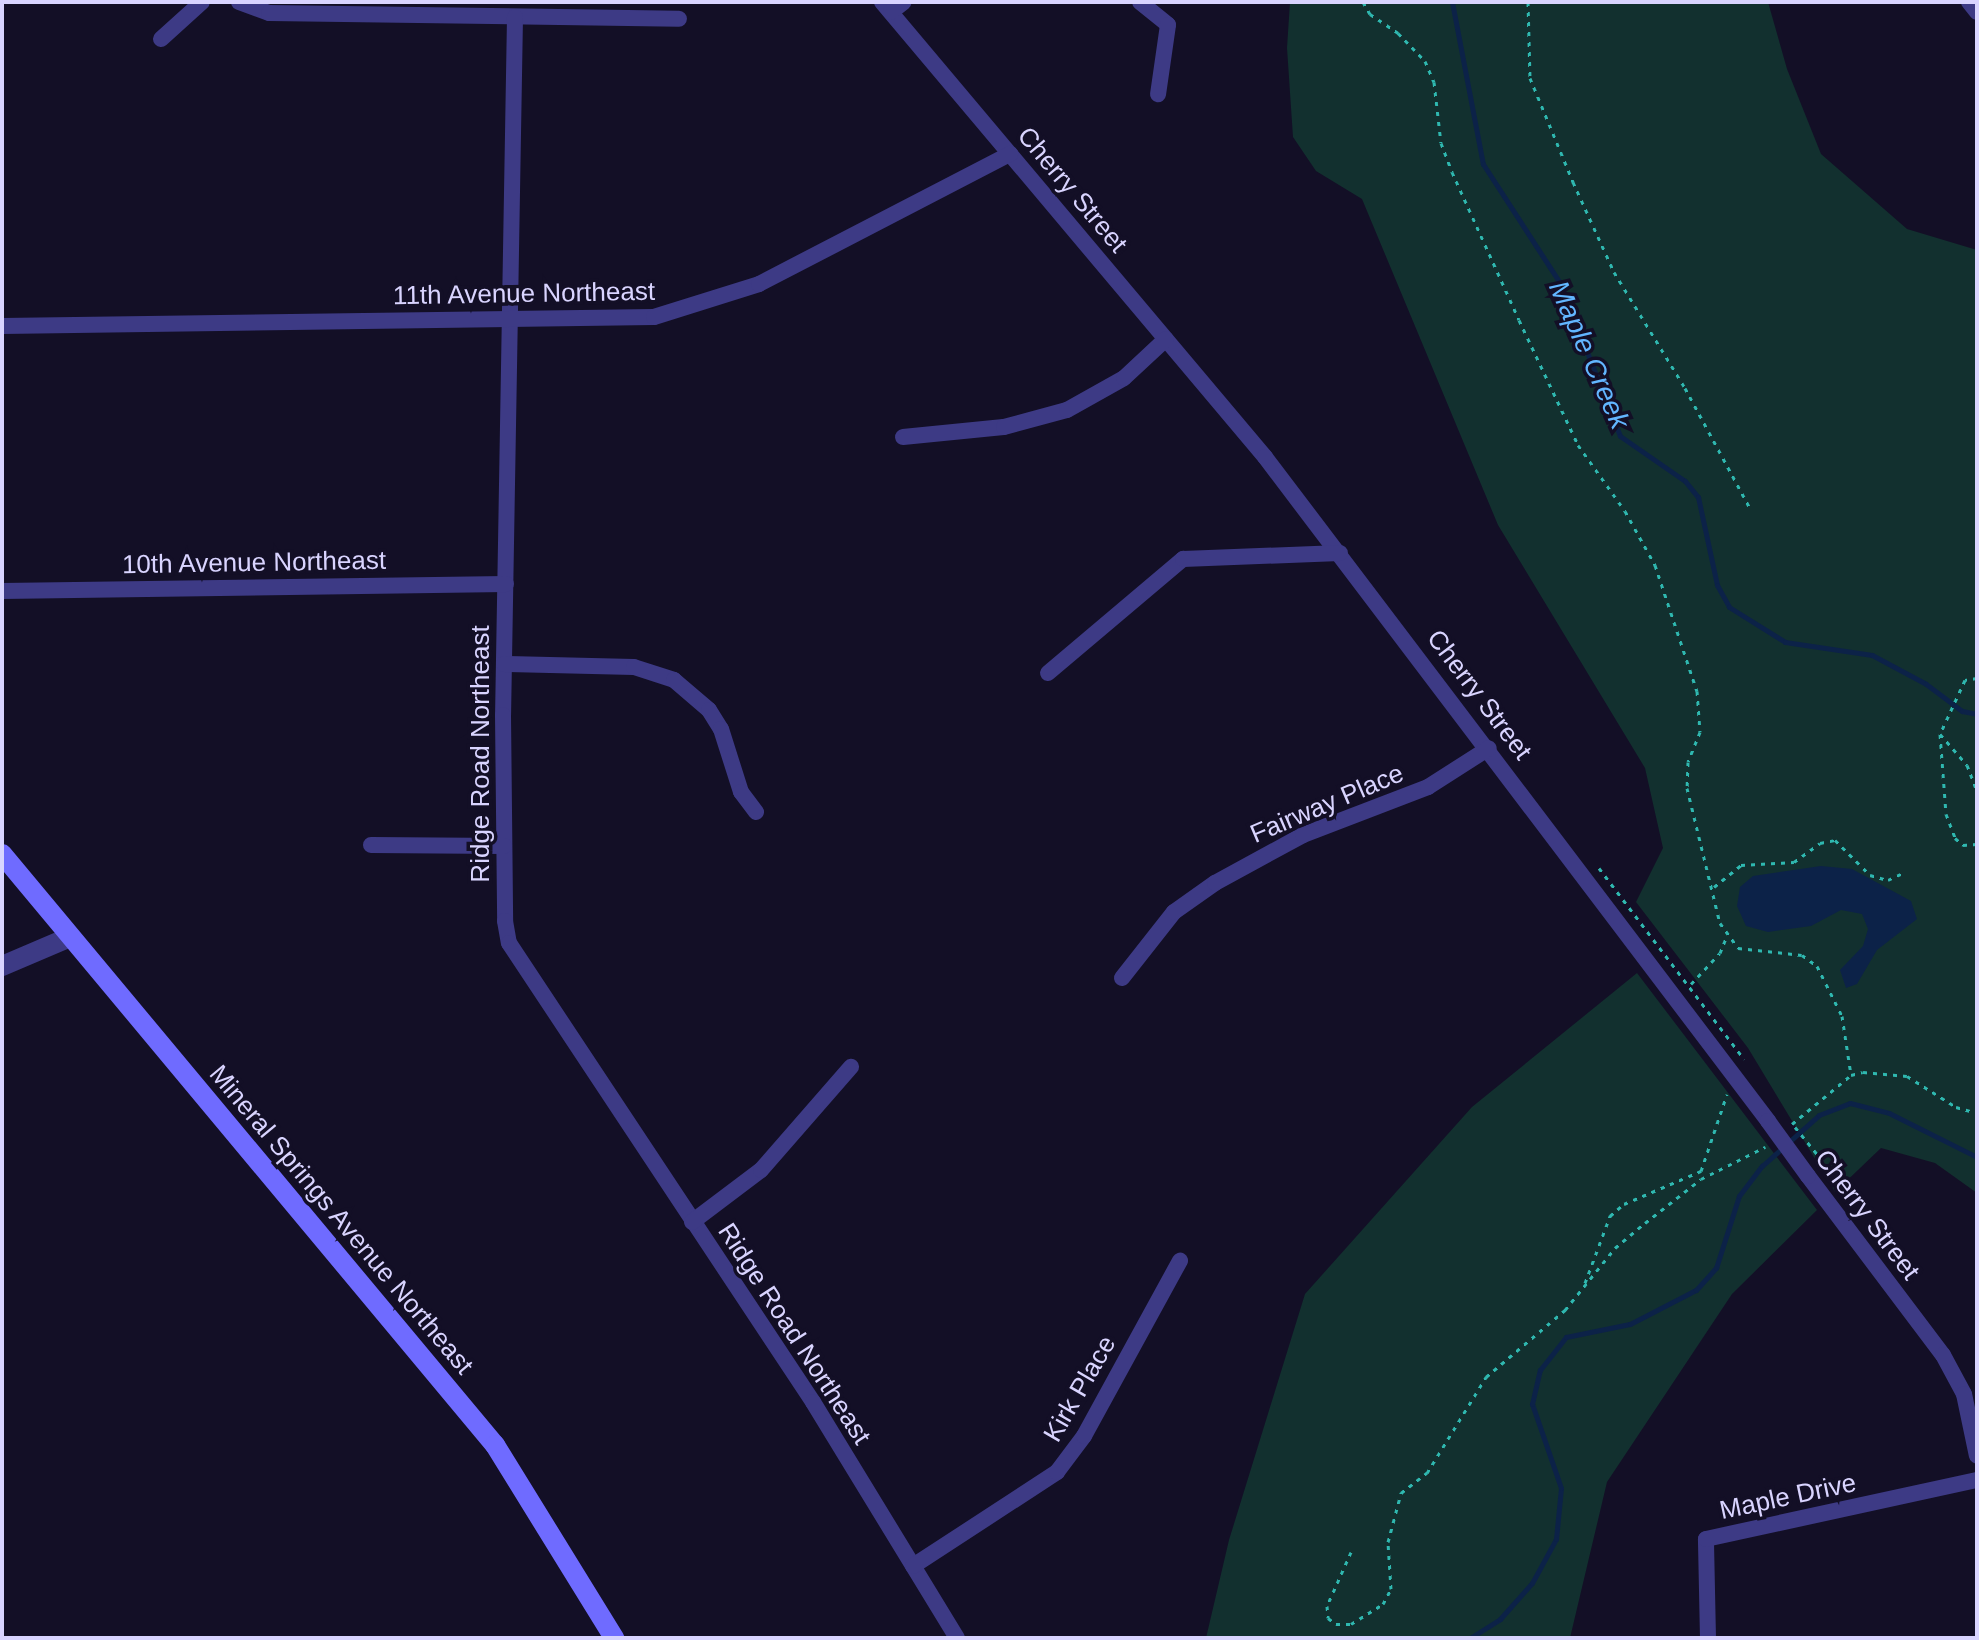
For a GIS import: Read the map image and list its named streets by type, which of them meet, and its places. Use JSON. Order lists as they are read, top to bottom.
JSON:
{
  "streets": {
    "main road": ["Mineral Springs Avenue Northeast"],
    "street": [
      "Cherry Street",
      "11th Avenue Northeast",
      "10th Avenue Northeast",
      "Ridge Road Northeast",
      "Fairway Place",
      "Kirk Place",
      "Maple Drive"
    ]
  },
  "crossings": [
    ["Cherry Street", "11th Avenue Northeast"],
    ["Cherry Street", "Fairway Place"],
    ["11th Avenue Northeast", "Ridge Road Northeast"],
    ["10th Avenue Northeast", "Ridge Road Northeast"],
    ["Ridge Road Northeast", "Kirk Place"]
  ],
  "water": ["Maple Creek"]
}
